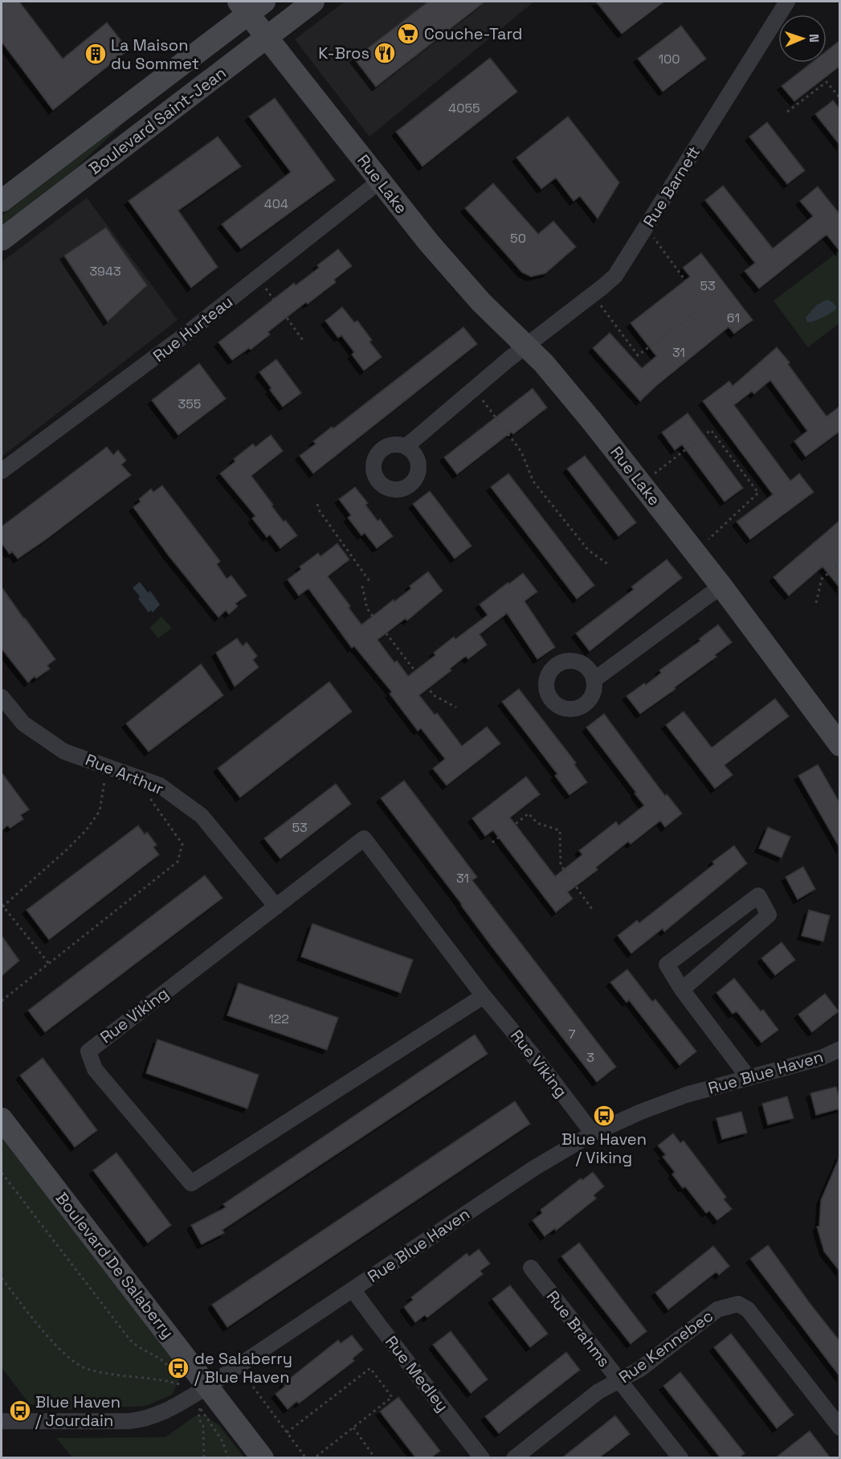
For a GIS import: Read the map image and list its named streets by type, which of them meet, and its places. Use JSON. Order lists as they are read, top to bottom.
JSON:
{
  "streets": {
    "street": [
      "Boulevard Saint-Jean",
      "Rue Lake",
      "Rue Barnett",
      "Rue Hurteau",
      "Rue Arthur",
      "Rue Viking",
      "Rue Blue Haven",
      "Boulevard De Salaberry",
      "Rue Brahms",
      "Rue Kennebec",
      "Rue Medley"
    ]
  },
  "crossings": [
    ["Boulevard Saint-Jean", "Rue Lake"],
    ["Rue Lake", "Rue Barnett"],
    ["Rue Lake", "Rue Hurteau"],
    ["Rue Arthur", "Rue Viking"],
    ["Rue Viking", "Rue Blue Haven"],
    ["Rue Blue Haven", "Boulevard De Salaberry"],
    ["Rue Blue Haven", "Rue Medley"],
    ["Rue Brahms", "Rue Kennebec"]
  ],
  "places": {
    "supermarket": ["Couche-Tard"],
    "restaurant": ["K-Bros"],
    "building": ["La Maison du Sommet"],
    "bus stop": ["Blue Haven / Viking", "de Salaberry / Blue Haven", "Blue Haven / Jourdain"]
  },
  "house_numbers": [
    "100",
    "4055",
    "404",
    "50",
    "3943",
    "53",
    "61",
    "31",
    "355",
    "53",
    "31",
    "122",
    "7",
    "3"
  ],
  "north": "right"
}
